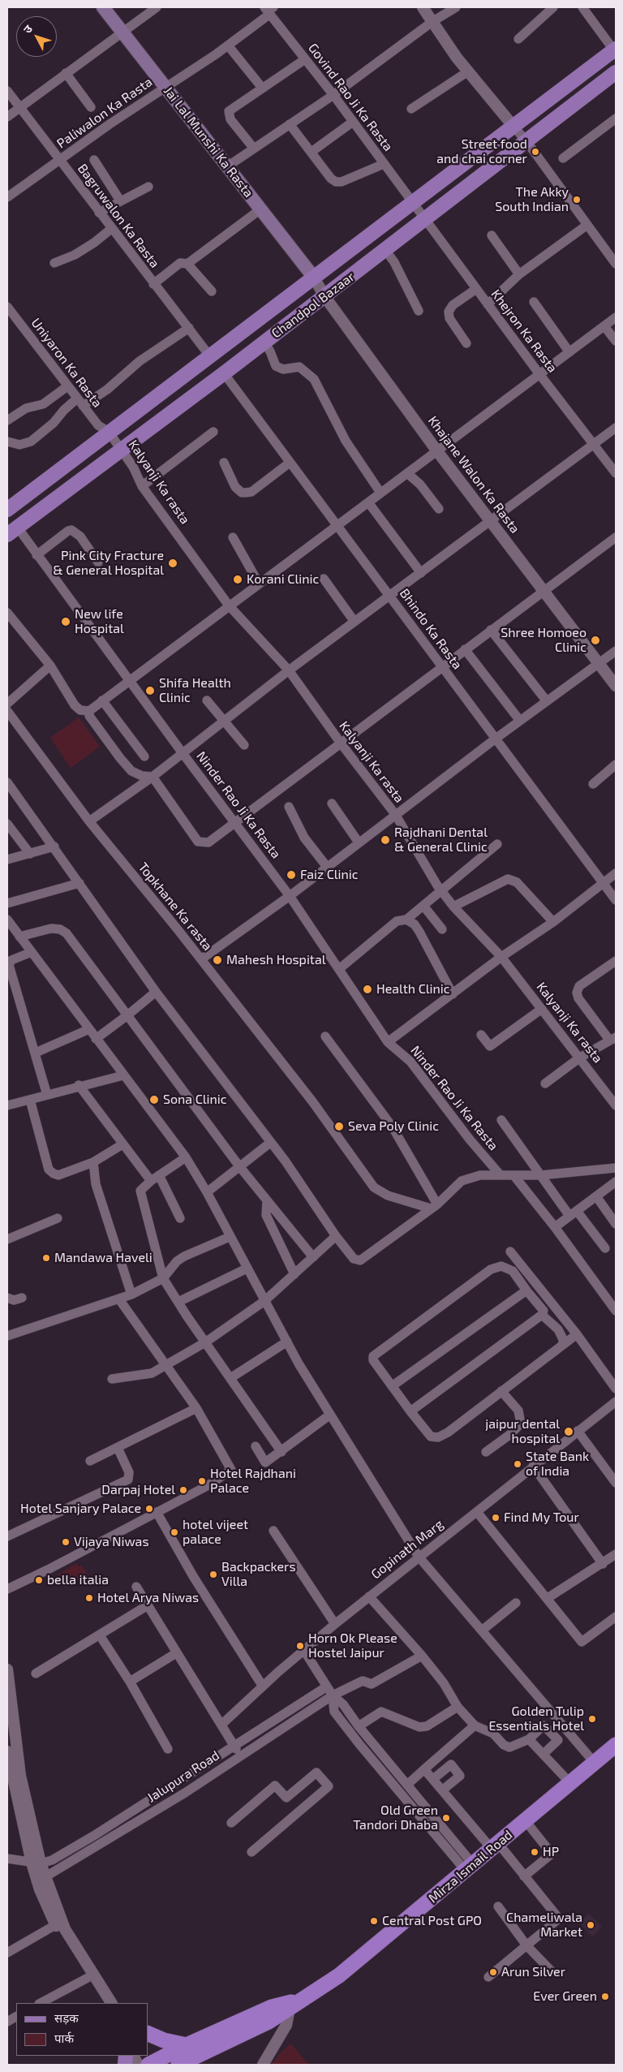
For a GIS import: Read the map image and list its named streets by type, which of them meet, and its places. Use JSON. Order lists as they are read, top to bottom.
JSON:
{
  "streets": {
    "highway": ["Mirza Ismail Road"],
    "main road": ["Jai Lal Munshi Ka Rasta", "Chandpol Bazaar"],
    "street": [
      "Govind Rao Ji Ka Rasta",
      "Paliwalon Ka Rasta",
      "Bagruwalon Ka Rasta",
      "Khejron Ka Rasta",
      "Uniyaron Ka Rasta",
      "Khajane Walon Ka Rasta",
      "Kalyanji Ka rasta",
      "Bhindo Ka Rasta",
      "Ninder Rao Ji Ka Rasta",
      "Topkhane Ka rasta",
      "Gopinath Marg",
      "Jalupura Road"
    ]
  },
  "crossings": [
    ["Govind Rao Ji Ka Rasta", "Paliwalon Ka Rasta"],
    ["Govind Rao Ji Ka Rasta", "Chandpol Bazaar"],
    ["Govind Rao Ji Ka Rasta", "Khejron Ka Rasta"],
    ["Paliwalon Ka Rasta", "Jai Lal Munshi Ka Rasta"],
    ["Paliwalon Ka Rasta", "Bagruwalon Ka Rasta"],
    ["Jai Lal Munshi Ka Rasta", "Chandpol Bazaar"],
    ["Jai Lal Munshi Ka Rasta", "Khajane Walon Ka Rasta"],
    ["Bagruwalon Ka Rasta", "Chandpol Bazaar"],
    ["Chandpol Bazaar", "Khejron Ka Rasta"],
    ["Chandpol Bazaar", "Uniyaron Ka Rasta"],
    ["Chandpol Bazaar", "Khajane Walon Ka Rasta"],
    ["Chandpol Bazaar", "Kalyanji Ka rasta"],
    ["Chandpol Bazaar", "Bhindo Ka Rasta"],
    ["Chandpol Bazaar", "Ninder Rao Ji Ka Rasta"],
    ["Uniyaron Ka Rasta", "Kalyanji Ka rasta"]
  ],
  "places": [
    "Street food and chai corner",
    "The Akky South Indian",
    "Pink City Fracture & General Hospital",
    "Korani Clinic",
    "New life Hospital",
    "Shree Homoeo Clinic",
    "Shifa Health Clinic",
    "Rajdhani Dental & General Clinic",
    "Faiz Clinic",
    "Mahesh Hospital",
    "Health Clinic",
    "Sona Clinic",
    "Seva Poly Clinic",
    "Mandawa Haveli",
    "jaipur dental hospital",
    "State Bank of India",
    "Hotel Rajdhani Palace",
    "Darpaj Hotel",
    "Hotel Sanjary Palace",
    "Find My Tour",
    "hotel vijeet palace",
    "Vijaya Niwas",
    "Backpackers Villa",
    "bella italia",
    "Hotel Arya Niwas",
    "Horn Ok Please Hostel Jaipur",
    "Golden Tulip Essentials Hotel",
    "Old Green Tandori Dhaba",
    "HP",
    "Central Post GPO",
    "Chameliwala Market",
    "Arun Silver",
    "Ever Green"
  ],
  "legend": ["सड़क", "पार्क"],
  "north": "top left"
}
